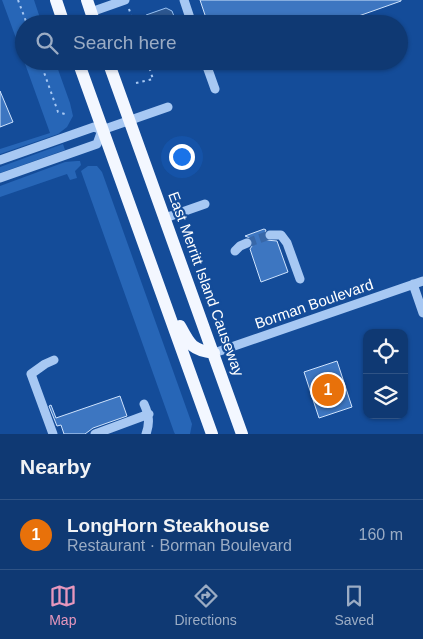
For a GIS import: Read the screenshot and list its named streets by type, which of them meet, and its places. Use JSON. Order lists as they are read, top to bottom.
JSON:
{
  "streets": {
    "main road": ["East Merritt Island Causeway"],
    "street": ["Borman Boulevard"]
  },
  "crossings": [
    ["East Merritt Island Causeway", "Borman Boulevard"]
  ],
  "page": {
    "search": "Search here",
    "pins": "1",
    "heading": "Nearby",
    "list": [
      {
        "mark": "1",
        "name": "LongHorn Steakhouse",
        "note": "Restaurant · Borman Boulevard",
        "value": "160 m"
      }
    ],
    "nav": ["Map", "Directions", "Saved"]
  }
}
